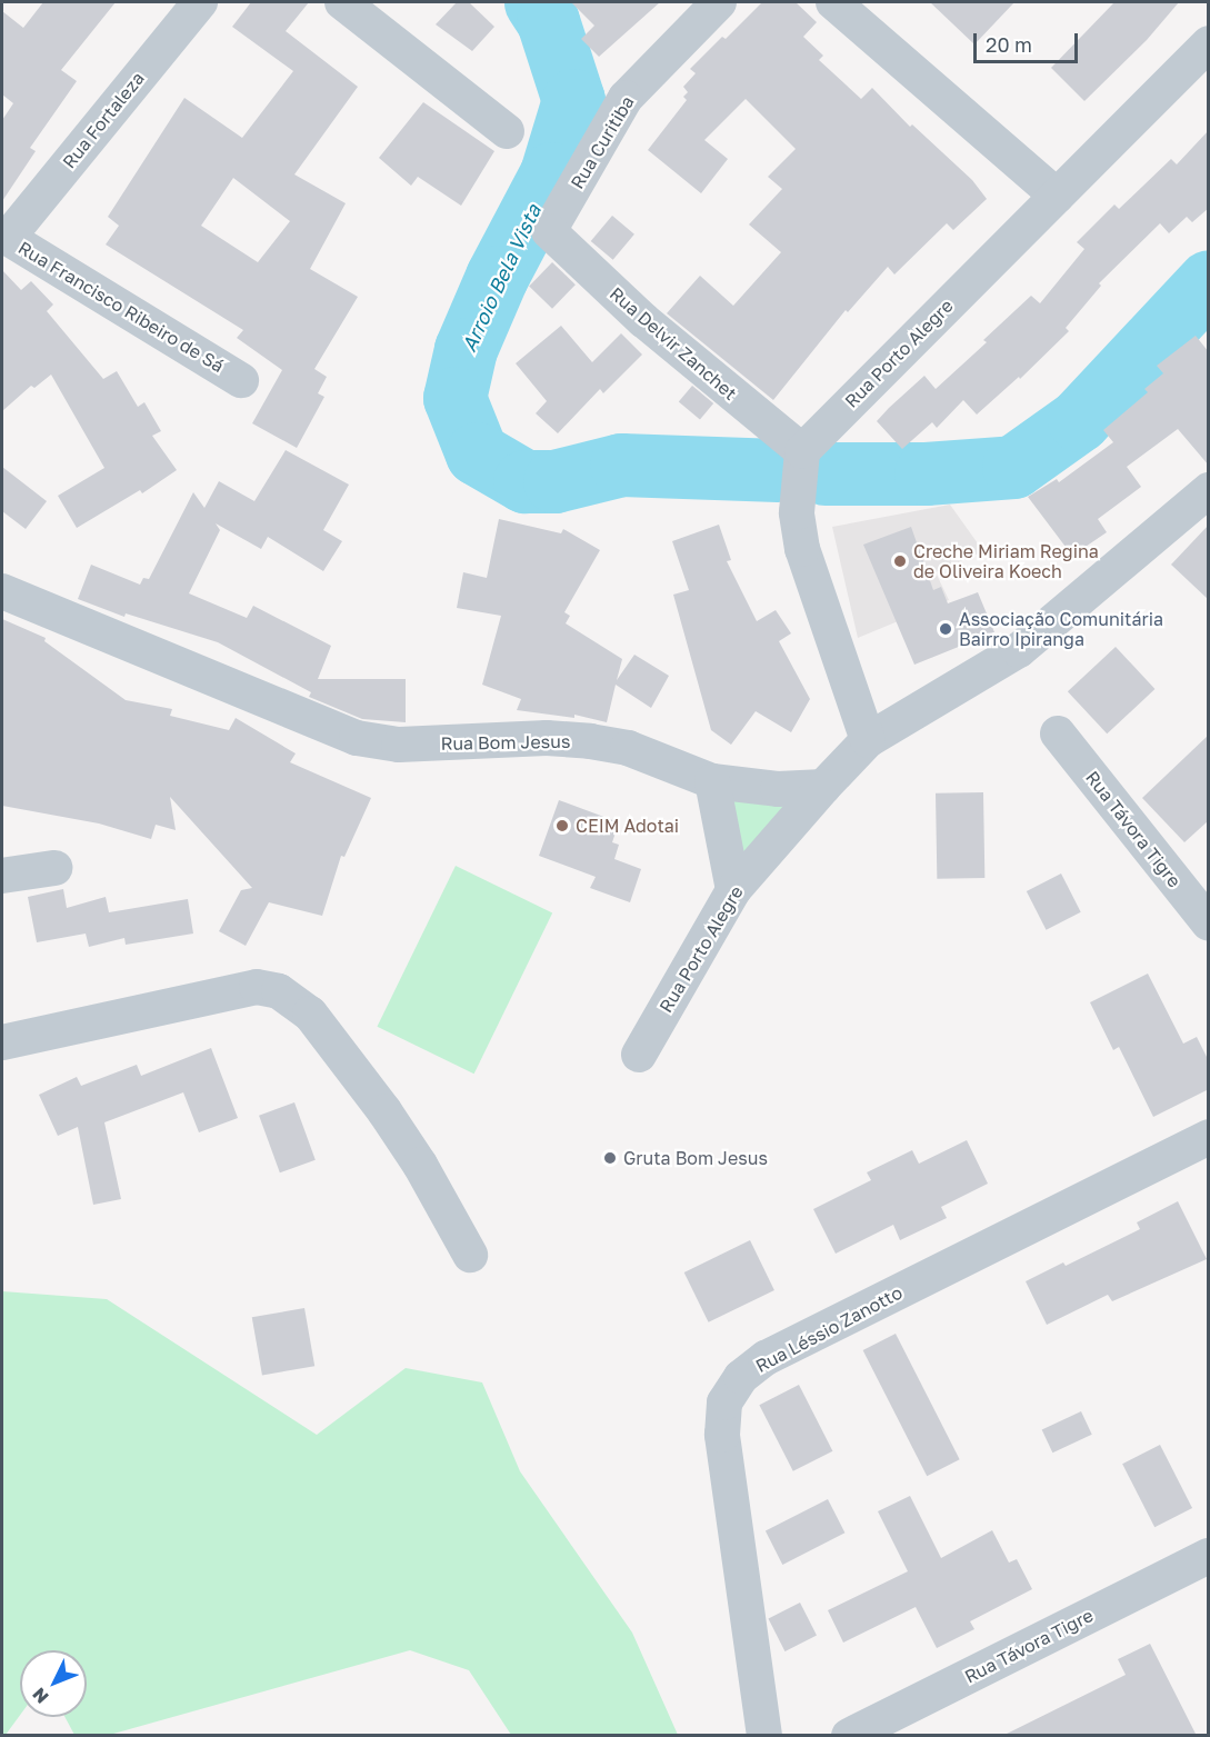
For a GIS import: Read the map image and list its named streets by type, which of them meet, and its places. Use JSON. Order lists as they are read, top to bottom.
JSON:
{
  "streets": {
    "street": [
      "Rua Fortaleza",
      "Rua Curitiba",
      "Rua Francisco Ribeiro de Sá",
      "Rua Delvir Zanchet",
      "Rua Porto Alegre",
      "Rua Bom Jesus",
      "Rua Távora Tigre",
      "Rua Léssio Zanotto"
    ]
  },
  "crossings": [
    ["Rua Fortaleza", "Rua Francisco Ribeiro de Sá"],
    ["Rua Curitiba", "Rua Delvir Zanchet"],
    ["Rua Delvir Zanchet", "Rua Porto Alegre"],
    ["Rua Porto Alegre", "Rua Bom Jesus"]
  ],
  "water": ["Arroio Bela Vista"],
  "places": [
    "Creche Miriam Regina de Oliveira Koech",
    "Associação Comunitária Bairro Ipiranga",
    "CEIM Adotai",
    "Gruta Bom Jesus"
  ],
  "scale_bar": "20 m",
  "north": "bottom left"
}
